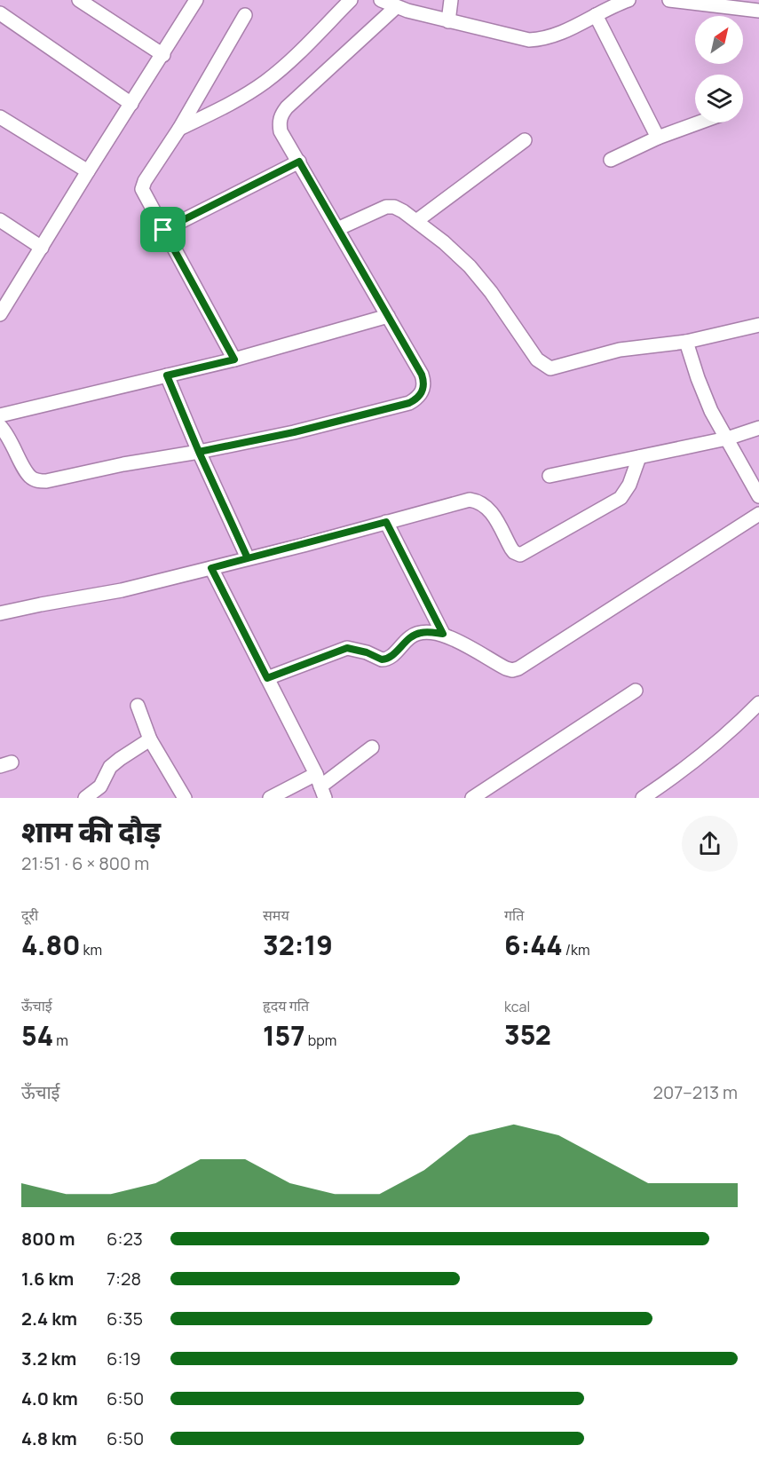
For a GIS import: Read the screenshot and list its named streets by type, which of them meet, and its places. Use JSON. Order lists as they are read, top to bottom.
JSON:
{
  "north": "top right",
  "page": {
    "heading": ["शाम की दौड़", "21:51 · 6 × 800 m"],
    "stats": [
      ["दूरी", "4.80 km"],
      ["समय", "32:19"],
      ["गति", "6:44 /km"],
      ["ऊँचाई", "54 m"],
      ["हृदय गति", "157 bpm"],
      ["kcal", "352"]
    ],
    "chart": ["ऊँचाई", "207–213 m"],
    "list": [
      {
        "name": "800 m",
        "note": "6:23"
      },
      {
        "name": "1.6 km",
        "note": "7:28"
      },
      {
        "name": "2.4 km",
        "note": "6:35"
      },
      {
        "name": "3.2 km",
        "note": "6:19"
      },
      {
        "name": "4.0 km",
        "note": "6:50"
      },
      {
        "name": "4.8 km",
        "note": "6:50"
      }
    ]
  }
}
